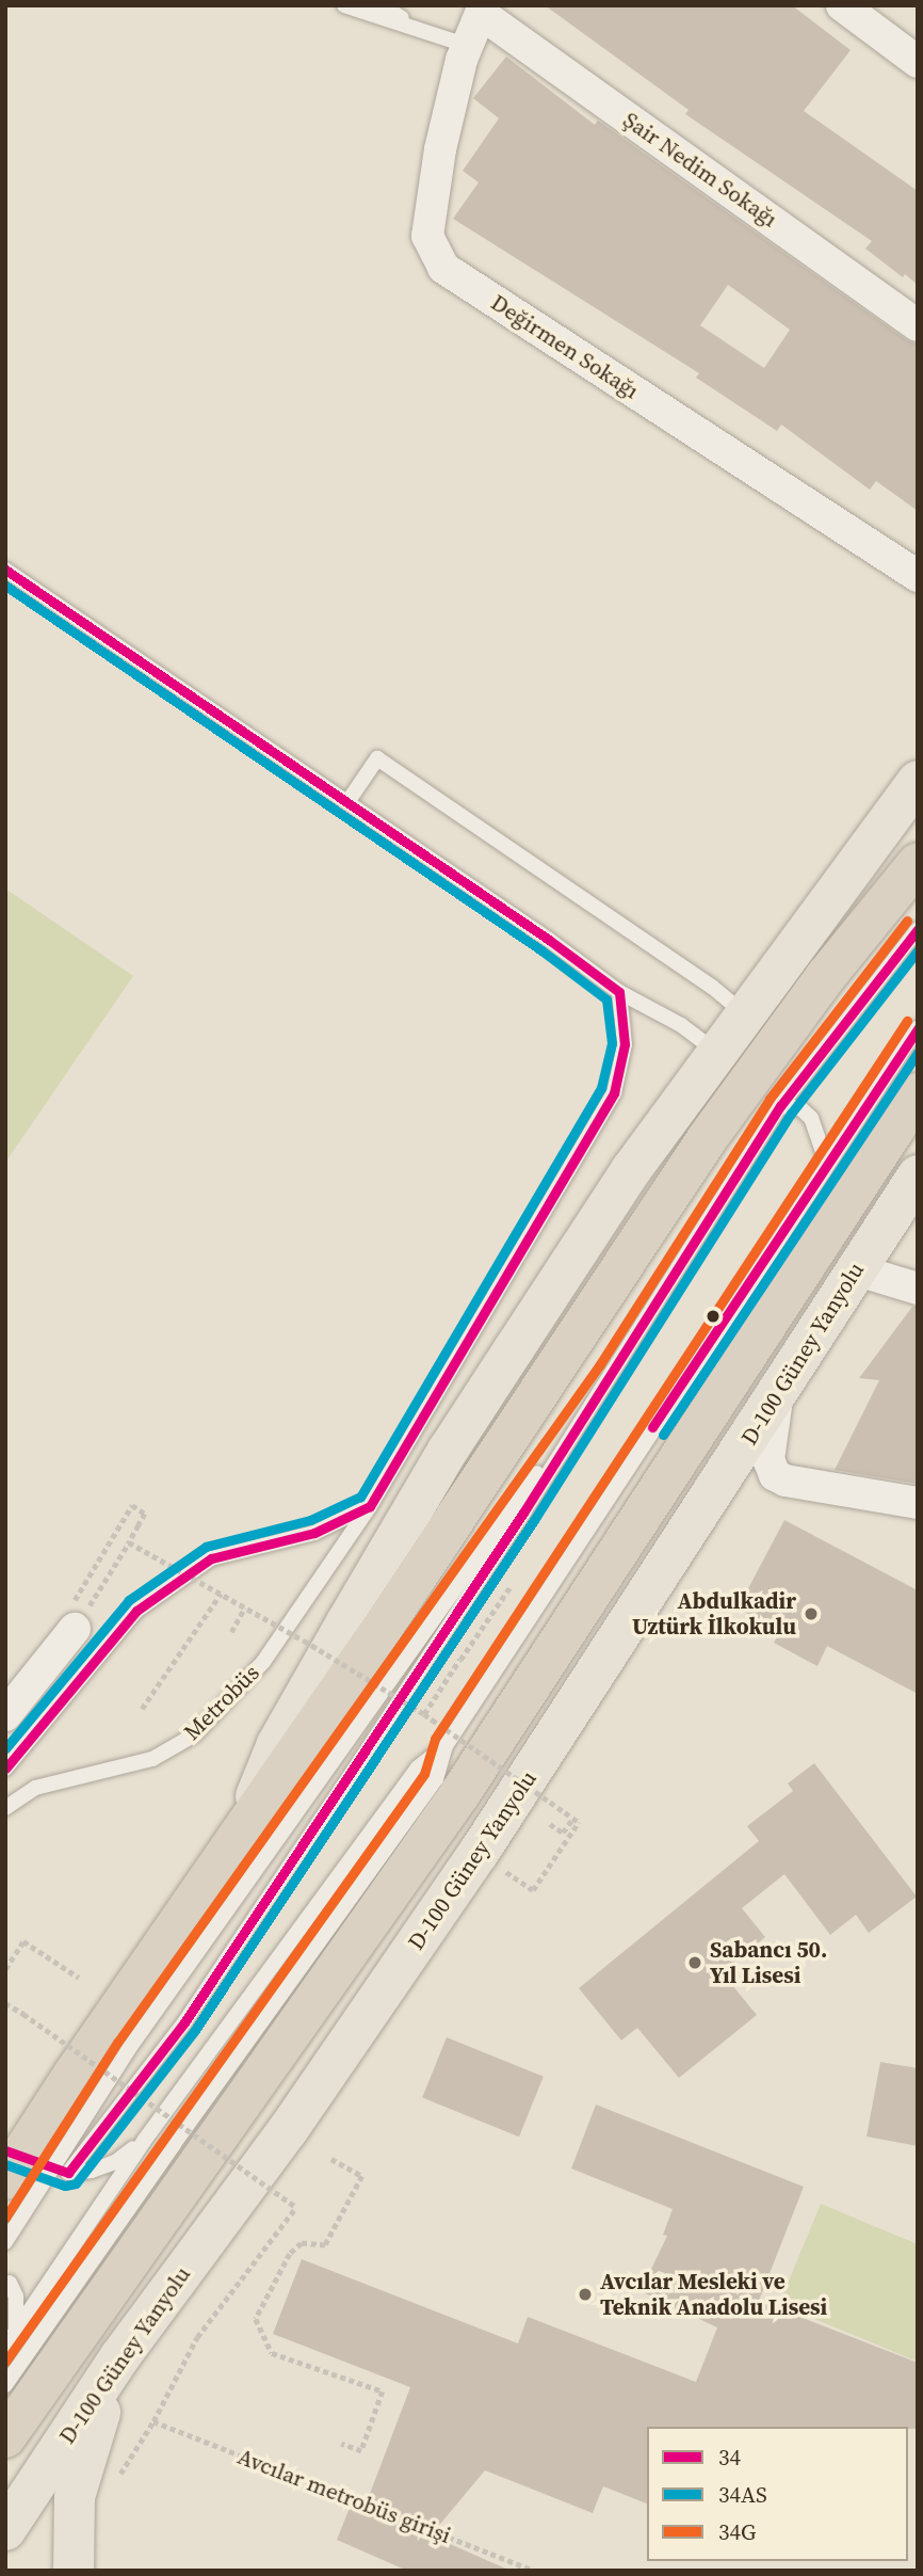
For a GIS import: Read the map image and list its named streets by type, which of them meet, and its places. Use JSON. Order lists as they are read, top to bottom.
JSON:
{
  "streets": {
    "main road": ["D-100 Güney Yanyolu"],
    "street": ["Şair Nedim Sokağı", "Değirmen Sokağı"],
    "lane": ["Metrobüs"],
    "path": ["Avcılar metrobüs girişi"]
  },
  "crossings": [
    ["Şair Nedim Sokağı", "Değirmen Sokağı"]
  ],
  "places": ["Abdulkadir Uztürk İlkokulu", "Sabancı 50. Yıl Lisesi", "Avcılar Mesleki ve Teknik Anadolu Lisesi"],
  "lines": ["transit line 34", "transit line 34AS", "transit line 34G"],
  "legend": ["34", "34AS", "34G"]
}
